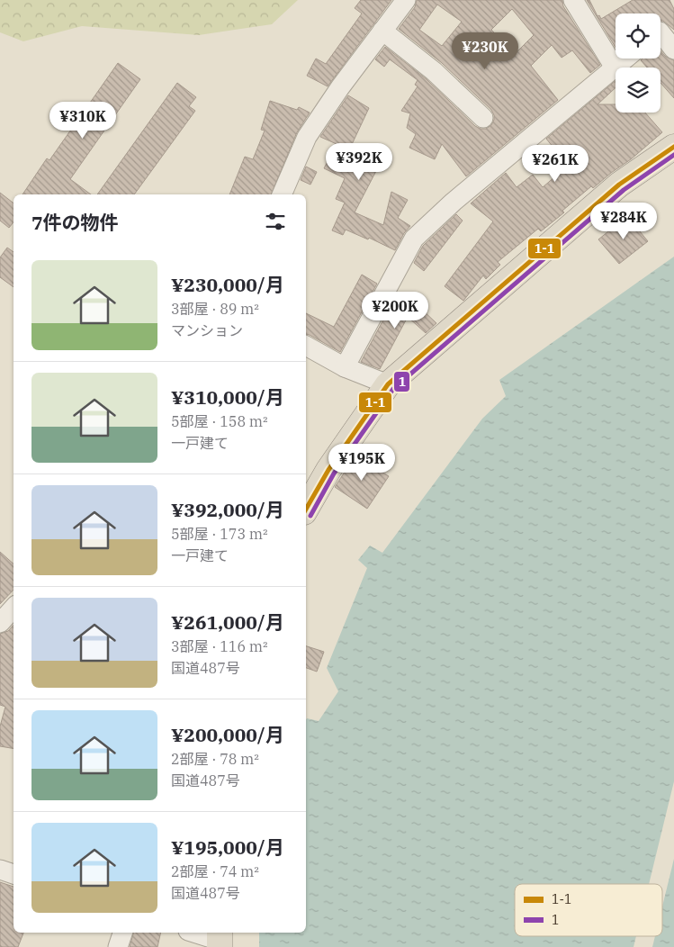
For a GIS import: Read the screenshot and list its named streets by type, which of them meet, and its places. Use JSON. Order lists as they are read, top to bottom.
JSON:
{
  "lines": ["transit line 1-1", "transit line 1"],
  "legend": ["1-1", "1"],
  "page": {
    "price": [
      "¥230K",
      "¥310K",
      "¥392K",
      "¥261K",
      "¥284K",
      "¥200K",
      "¥195K"
    ],
    "heading": "7件の物件",
    "list": [
      {
        "name": "¥230,000/月",
        "note": "3部屋 · 89 m² · マンション"
      },
      {
        "name": "¥310,000/月",
        "note": "5部屋 · 158 m² · 一戸建て"
      },
      {
        "name": "¥392,000/月",
        "note": "5部屋 · 173 m² · 一戸建て"
      },
      {
        "name": "¥261,000/月",
        "note": "3部屋 · 116 m² · 国道487号"
      },
      {
        "name": "¥200,000/月",
        "note": "2部屋 · 78 m² · 国道487号"
      },
      {
        "name": "¥195,000/月",
        "note": "2部屋 · 74 m² · 国道487号"
      }
    ]
  }
}
